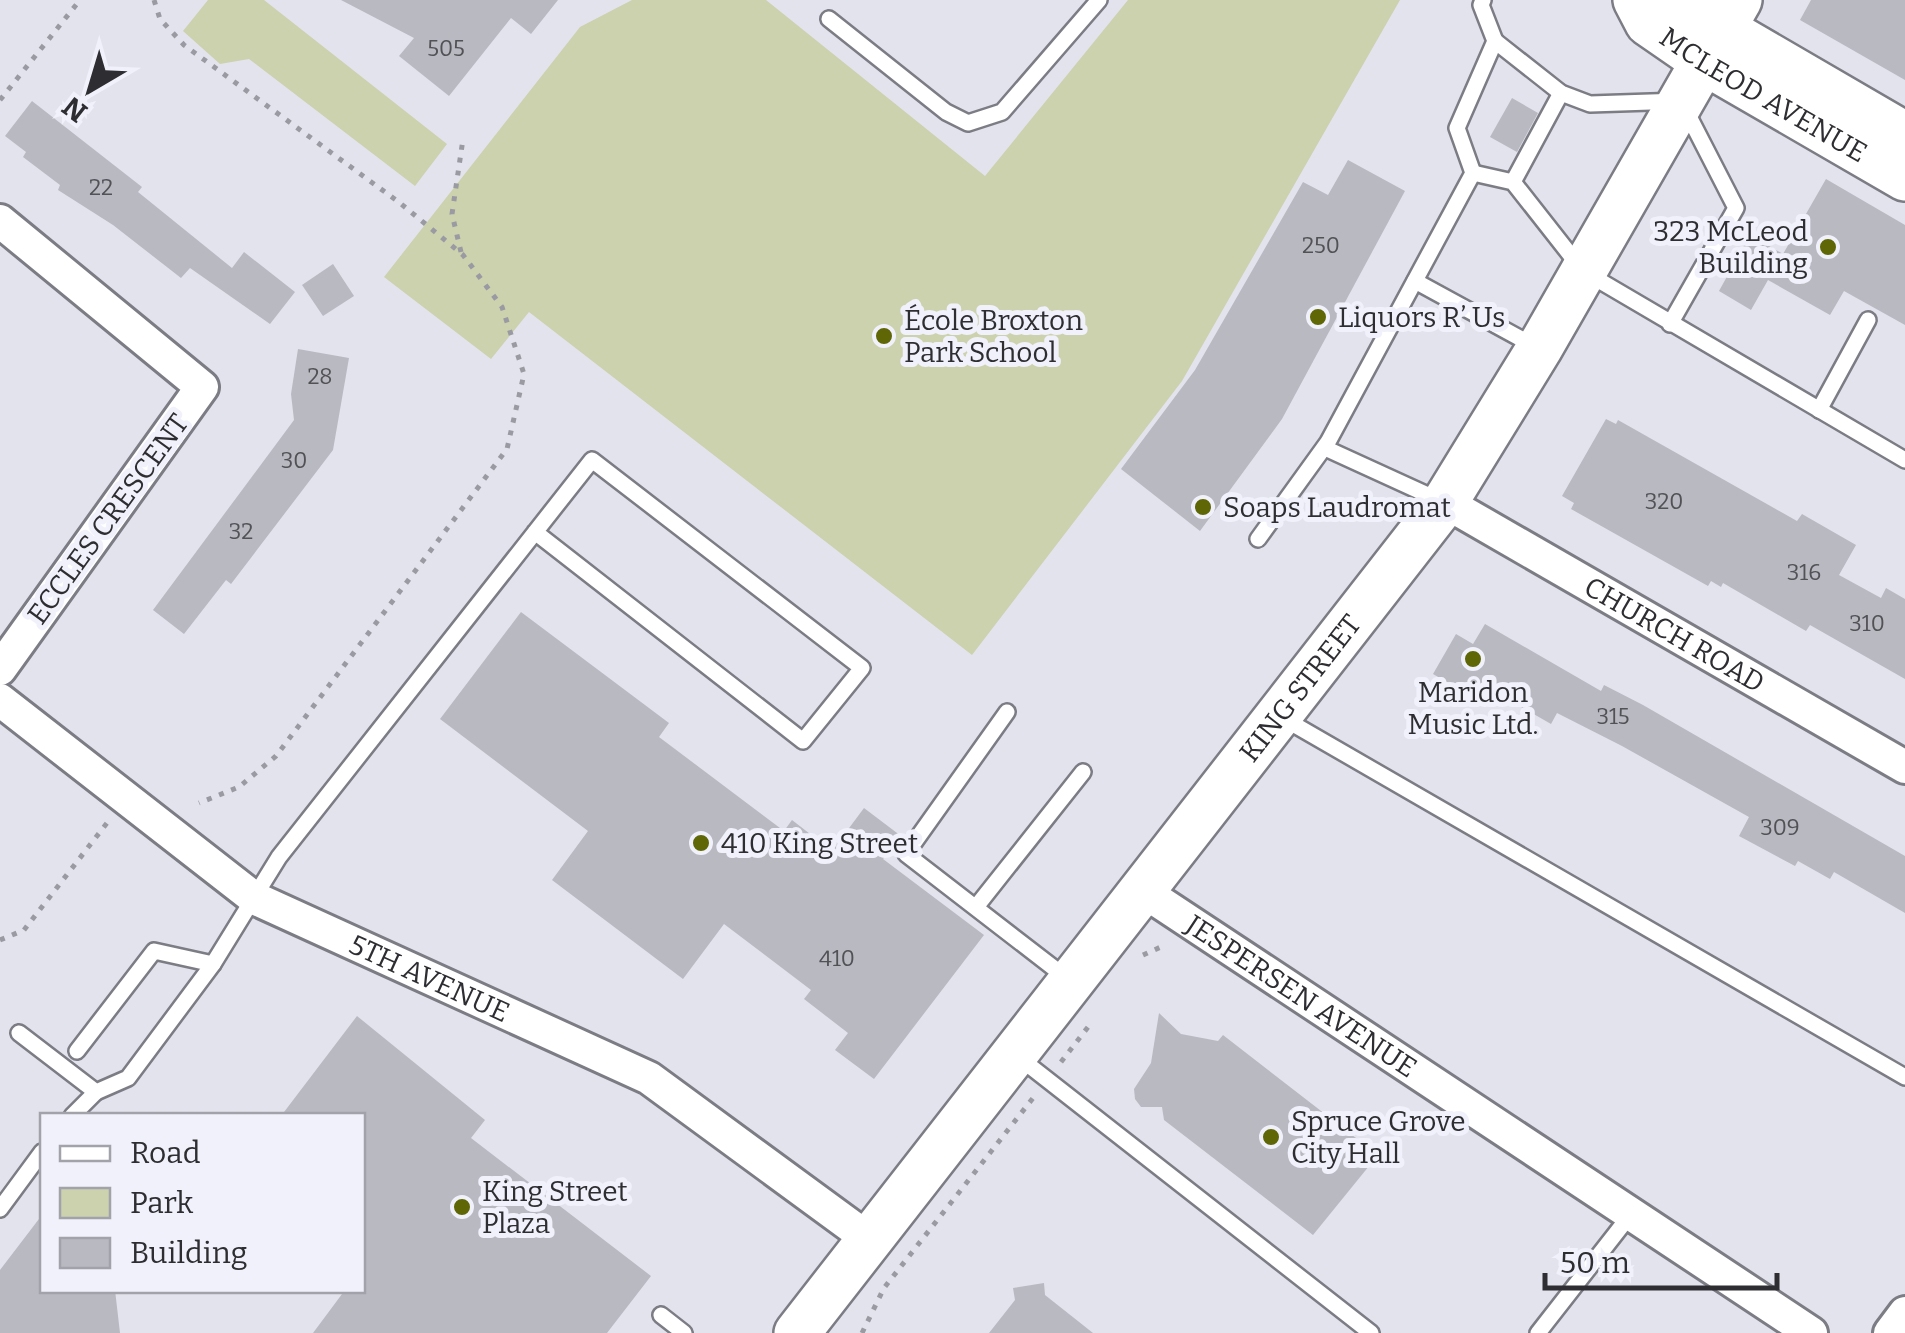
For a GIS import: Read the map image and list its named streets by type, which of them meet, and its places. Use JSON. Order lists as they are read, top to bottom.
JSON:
{
  "streets": {
    "street": [
      "MCLEOD AVENUE",
      "ECCLES CRESCENT",
      "CHURCH ROAD",
      "KING STREET",
      "5TH AVENUE",
      "JESPERSEN AVENUE"
    ]
  },
  "crossings": [
    ["MCLEOD AVENUE", "KING STREET"],
    ["CHURCH ROAD", "KING STREET"],
    ["KING STREET", "5TH AVENUE"],
    ["KING STREET", "JESPERSEN AVENUE"]
  ],
  "places": [
    "323 McLeod Building",
    "Liquors R’ Us",
    "École Broxton Park School",
    "Soaps Laudromat",
    "Maridon Music Ltd.",
    "410 King Street",
    "Spruce Grove City Hall",
    "King Street Plaza"
  ],
  "house_numbers": [
    "505",
    "22",
    "250",
    "28",
    "30",
    "320",
    "32",
    "316",
    "310",
    "315",
    "309",
    "410"
  ],
  "legend": ["Road", "Park", "Building"],
  "scale_bar": "50 m",
  "north": "bottom left"
}
